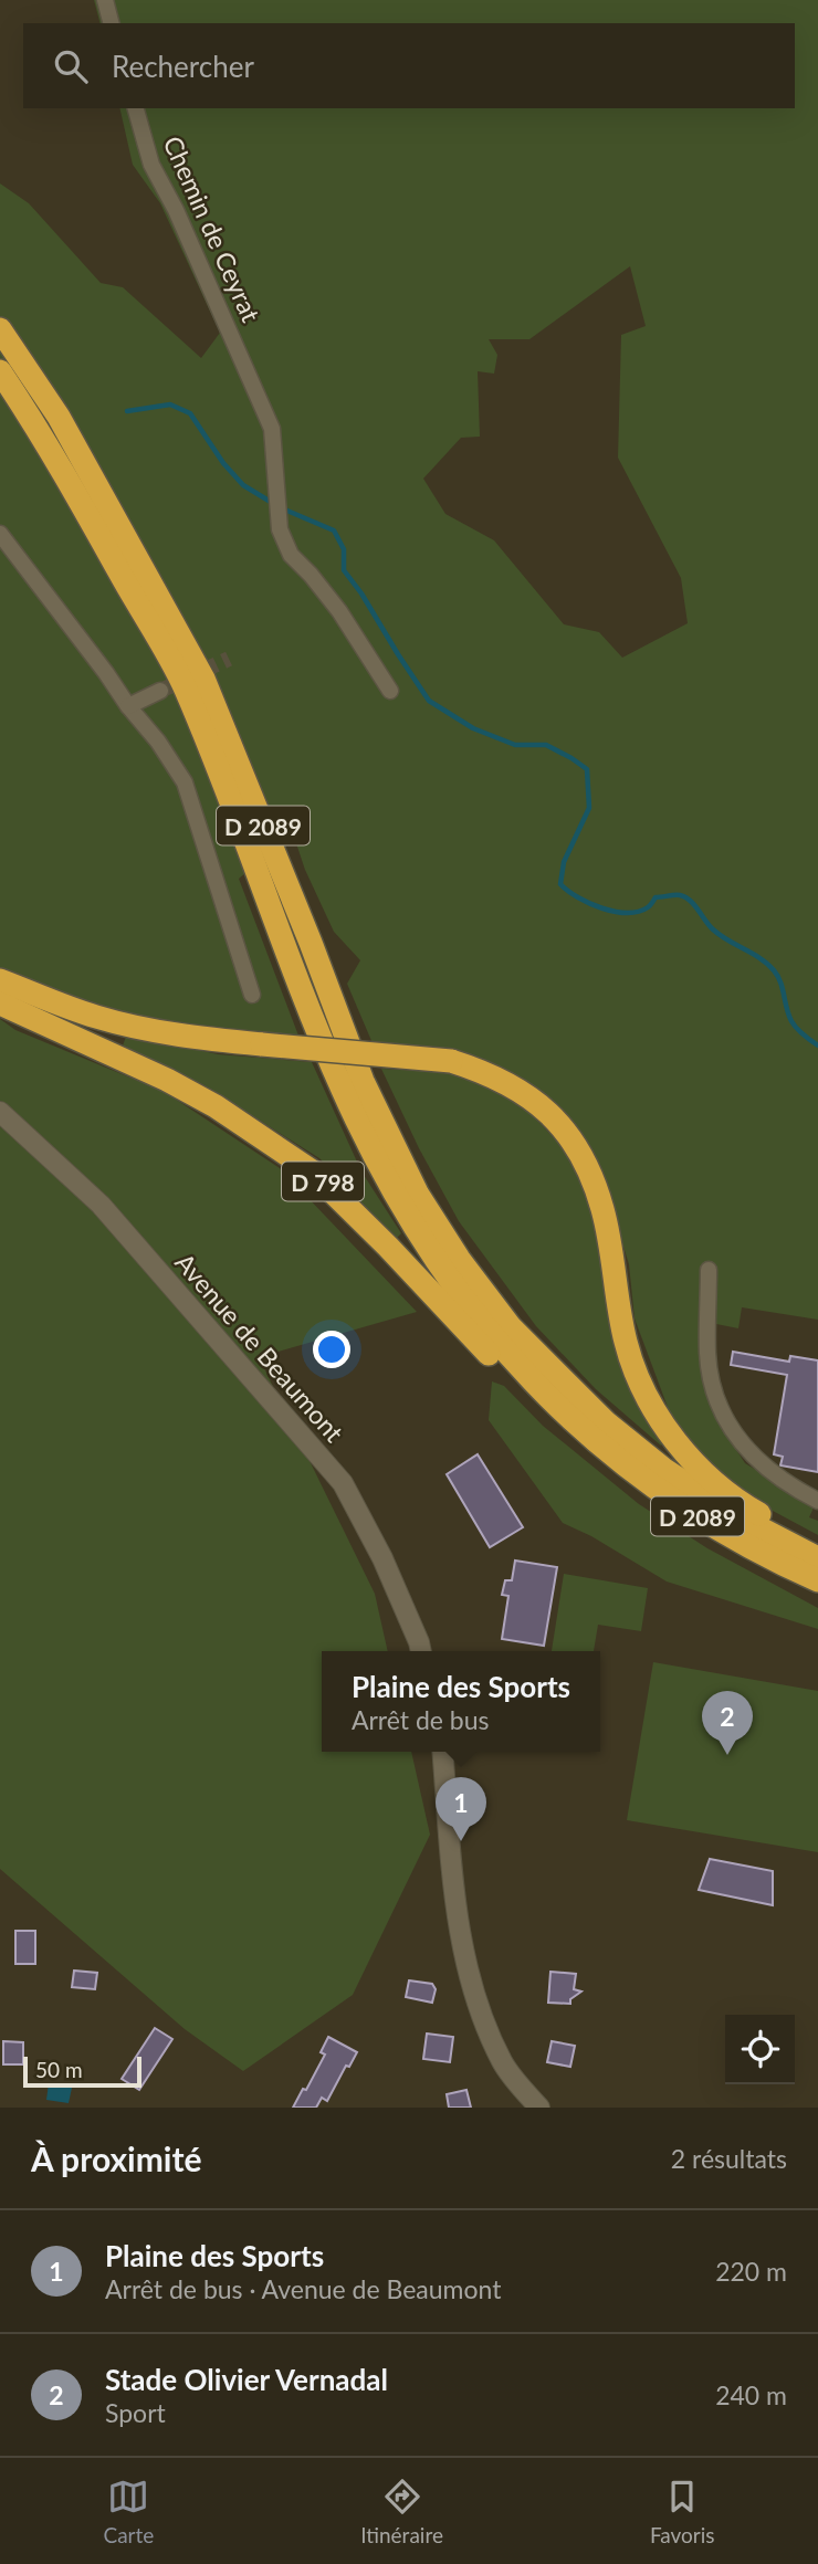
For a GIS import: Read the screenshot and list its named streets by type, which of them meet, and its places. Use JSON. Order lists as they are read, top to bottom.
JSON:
{
  "streets": {
    "highway": ["D 2089", "D 798"],
    "main road": ["Avenue de Beaumont"],
    "street": ["Chemin de Ceyrat"]
  },
  "crossings": [
    ["D 2089", "D 798"]
  ],
  "scale_bar": "50 m",
  "page": {
    "search": "Rechercher",
    "popup": ["Plaine des Sports", "Arrêt de bus"],
    "pins": ["2", "1"],
    "scale": "50 m",
    "heading": ["À proximité", "2 résultats"],
    "list": [
      {
        "mark": "1",
        "name": "Plaine des Sports",
        "note": "Arrêt de bus · Avenue de Beaumont",
        "value": "220 m"
      },
      {
        "mark": "2",
        "name": "Stade Olivier Vernadal",
        "note": "Sport",
        "value": "240 m"
      }
    ],
    "nav": ["Carte", "Itinéraire", "Favoris"]
  }
}
